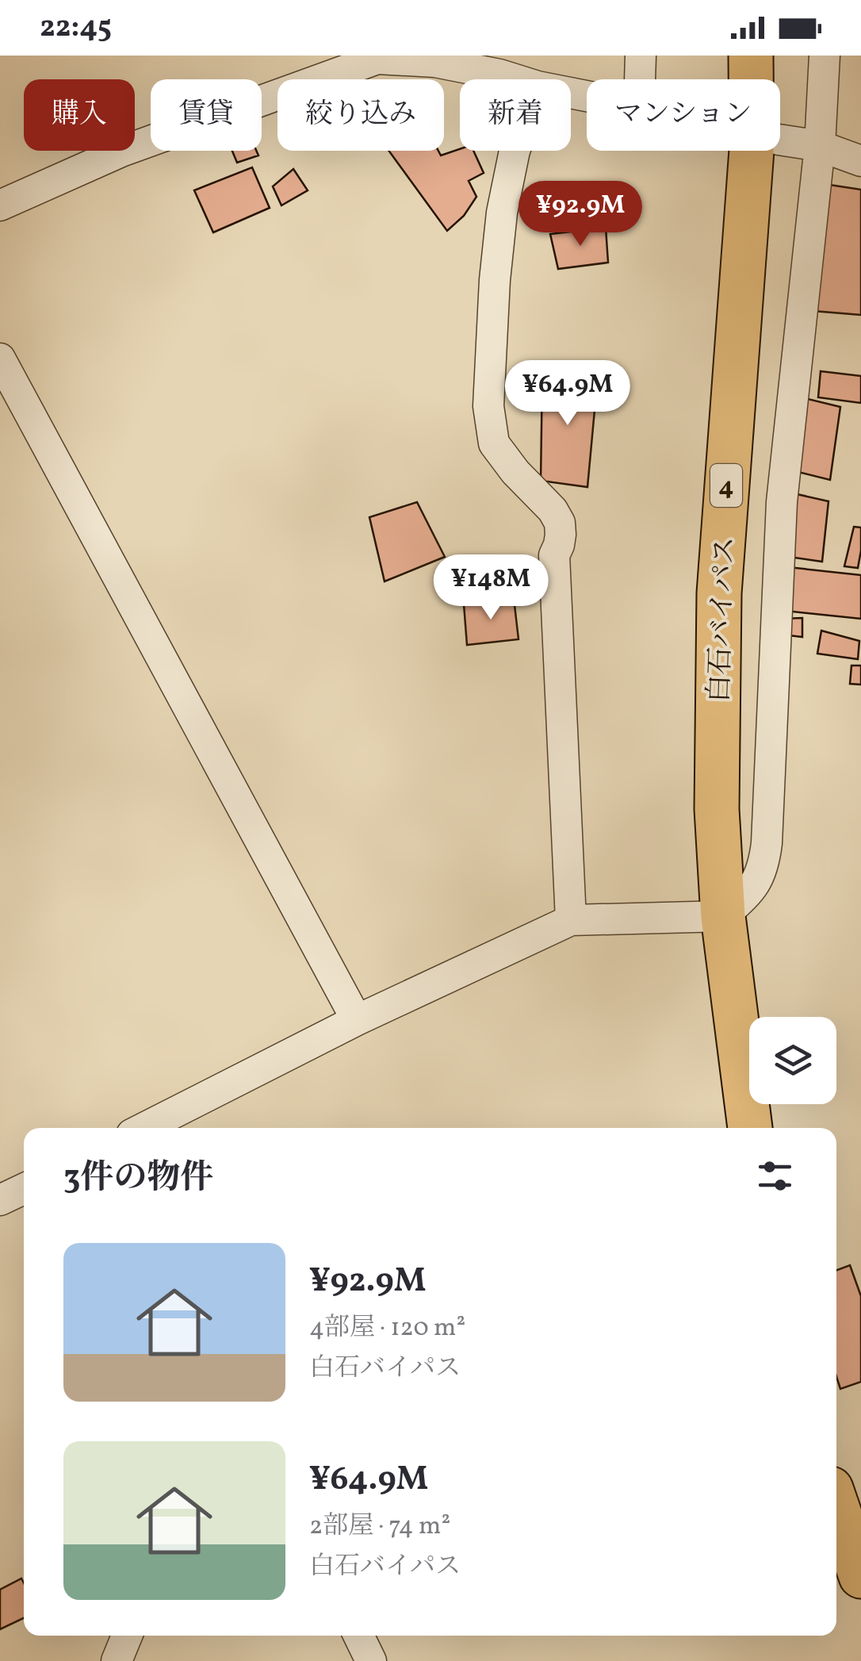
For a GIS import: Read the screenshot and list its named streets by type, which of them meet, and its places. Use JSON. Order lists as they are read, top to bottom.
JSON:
{
  "streets": {
    "highway": ["4", "白石バイパス"]
  },
  "page": {
    "status": "22:45",
    "chip": [
      "購入",
      "賃貸",
      "絞り込み",
      "新着",
      "マンション"
    ],
    "price": ["¥92.9M", "¥64.9M", "¥148M"],
    "heading": "3件の物件",
    "list": [
      {
        "name": "¥92.9M",
        "note": "4部屋 · 120 m² · 白石バイパス"
      },
      {
        "name": "¥64.9M",
        "note": "2部屋 · 74 m² · 白石バイパス"
      }
    ]
  }
}
